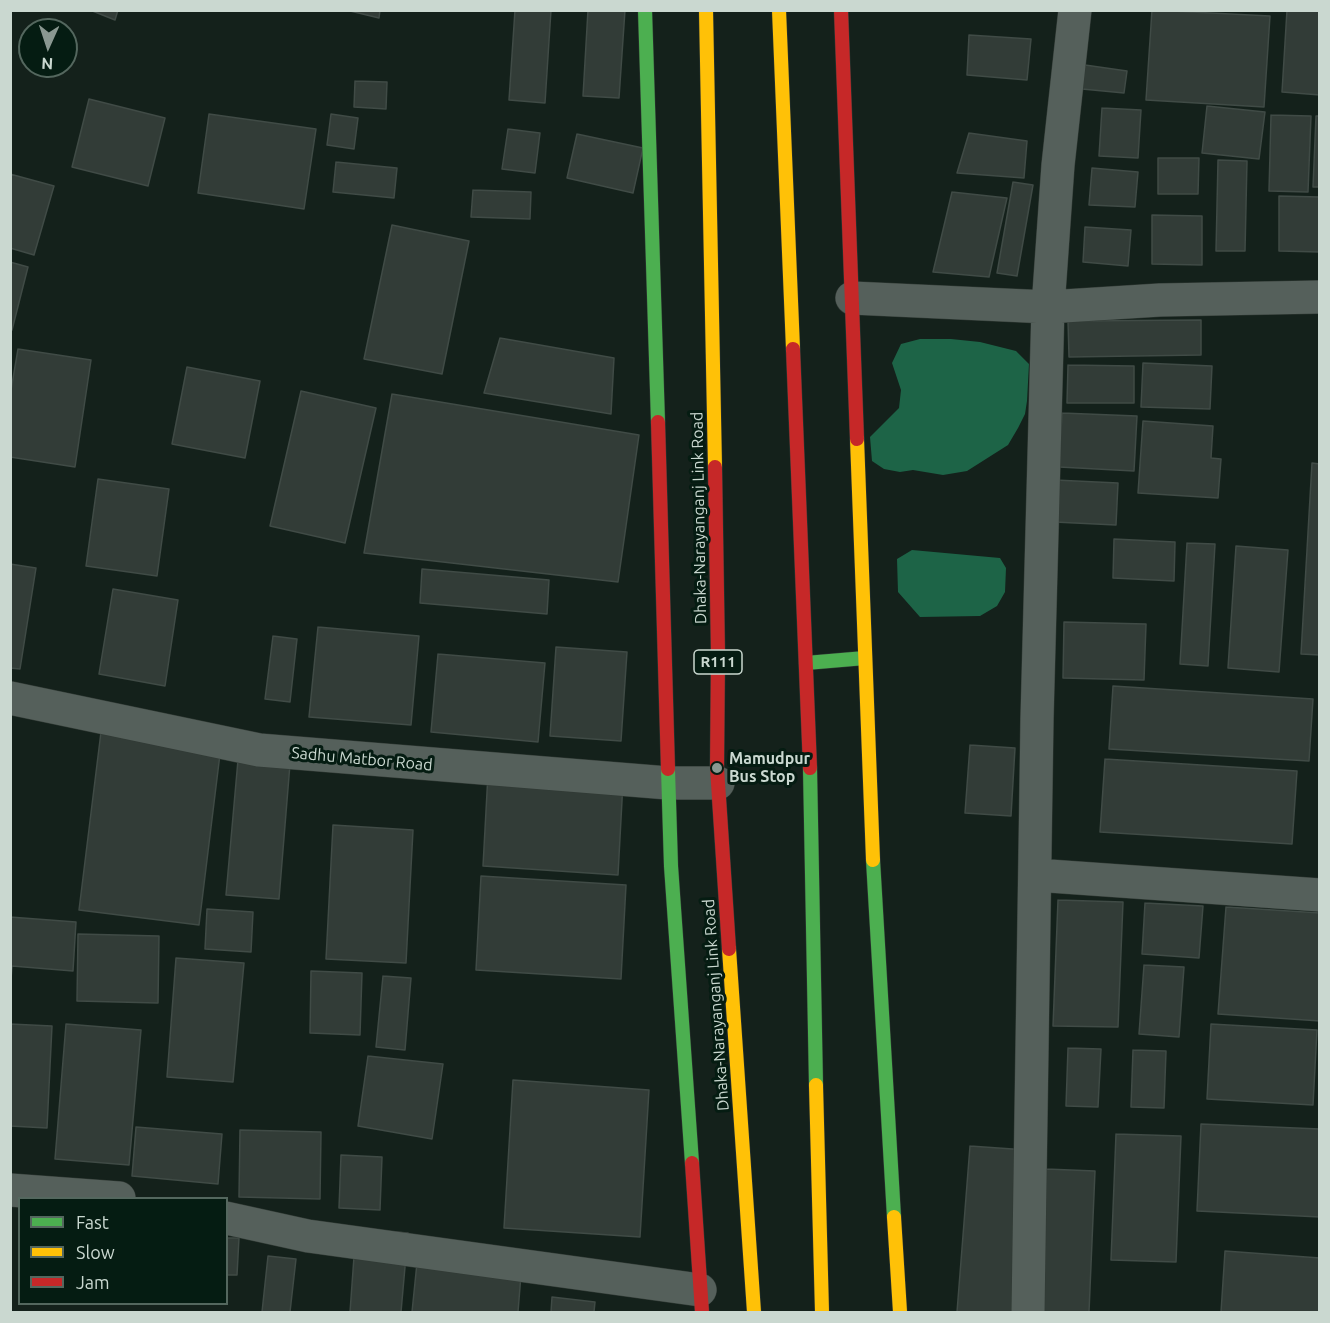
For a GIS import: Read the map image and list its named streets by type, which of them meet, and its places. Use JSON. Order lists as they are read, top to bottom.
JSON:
{
  "streets": {
    "main road": ["Dhaka-Narayanganj Link Road", "R111"],
    "street": ["Sadhu Matbor Road"]
  },
  "crossings": [
    ["Dhaka-Narayanganj Link Road", "Sadhu Matbor Road"]
  ],
  "places": ["Mamudpur Bus Stop"],
  "legend": ["Fast", "Slow", "Jam"],
  "north": "bottom"
}
